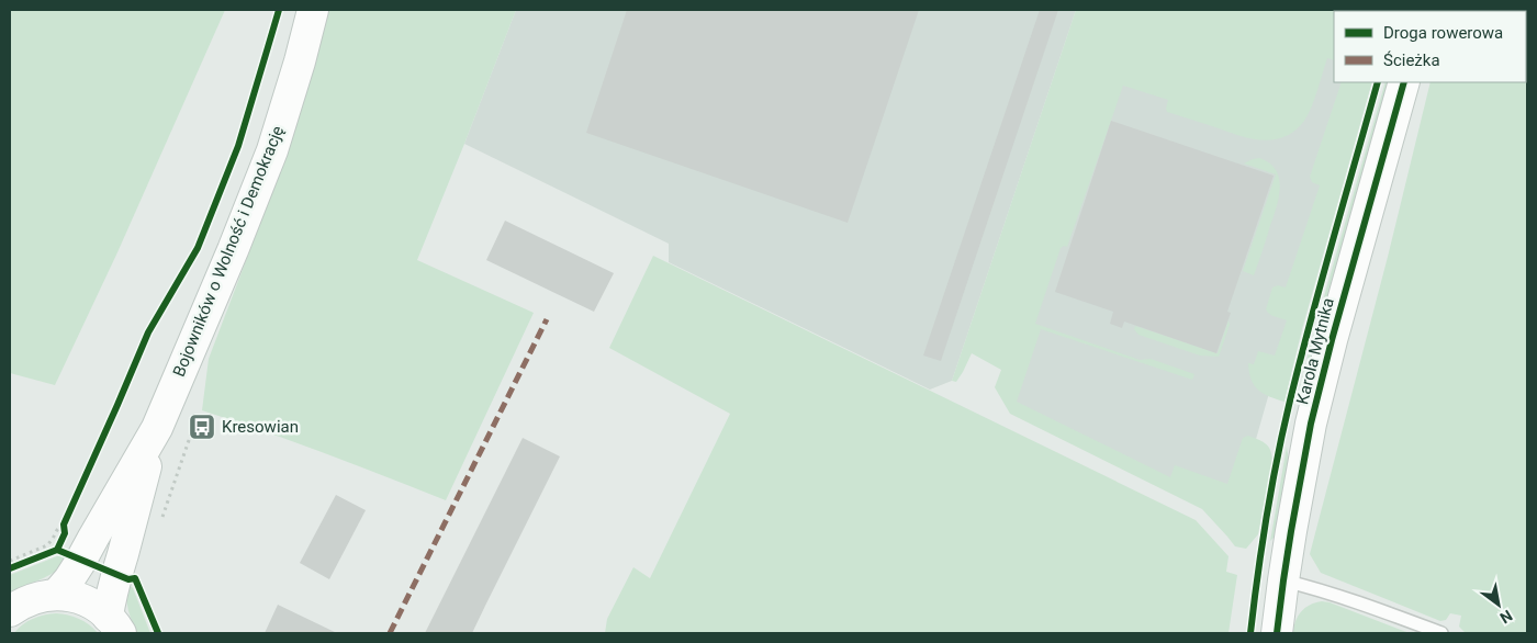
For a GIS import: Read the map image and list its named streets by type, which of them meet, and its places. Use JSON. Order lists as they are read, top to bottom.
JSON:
{
  "streets": {
    "main road": ["Bojowników o Wolność i Demokrację", "Karola Mytnika"]
  },
  "places": {
    "bus stop": ["Kresowian"]
  },
  "legend": ["Droga rowerowa", "Ścieżka"],
  "north": "bottom right"
}
